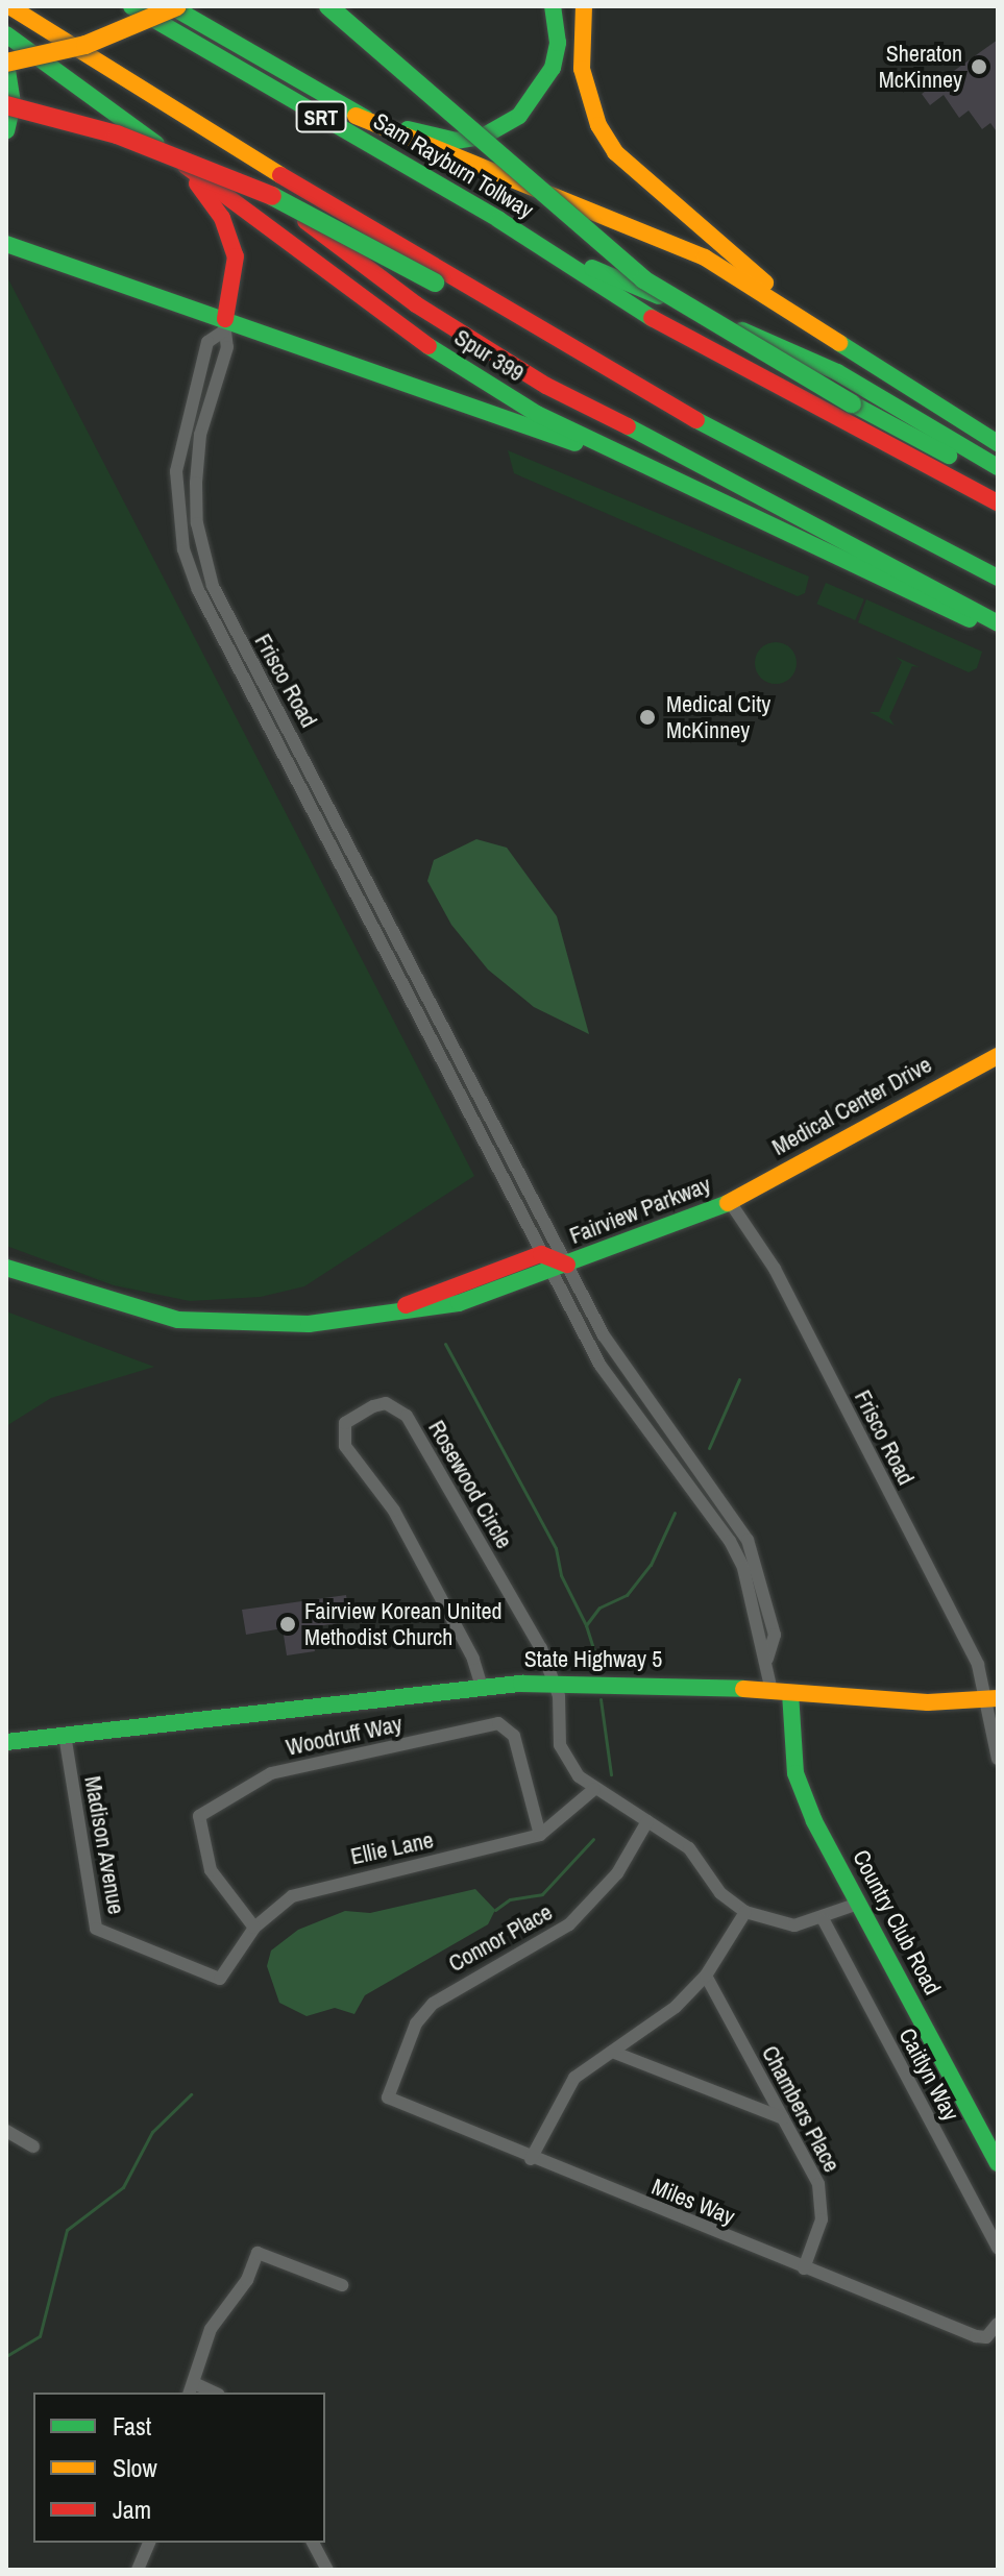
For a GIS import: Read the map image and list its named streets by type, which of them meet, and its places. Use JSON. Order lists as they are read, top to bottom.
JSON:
{
  "streets": {
    "main road": [
      "SRT",
      "Sam Rayburn Tollway",
      "Spur 399",
      "Medical Center Drive",
      "Fairview Parkway",
      "State Highway 5",
      "Country Club Road"
    ],
    "street": [
      "Frisco Road",
      "Rosewood Circle",
      "Woodruff Way",
      "Madison Avenue",
      "Ellie Lane",
      "Connor Place",
      "Caitlyn Way",
      "Chambers Place",
      "Miles Way"
    ]
  },
  "crossings": [
    ["Frisco Road", "Medical Center Drive"],
    ["Frisco Road", "Fairview Parkway"],
    ["Frisco Road", "State Highway 5"],
    ["Medical Center Drive", "Fairview Parkway"],
    ["Rosewood Circle", "State Highway 5"],
    ["State Highway 5", "Madison Avenue"],
    ["State Highway 5", "Country Club Road"],
    ["Woodruff Way", "Ellie Lane"],
    ["Madison Avenue", "Ellie Lane"],
    ["Connor Place", "Miles Way"],
    ["Chambers Place", "Miles Way"]
  ],
  "places": ["Sheraton McKinney", "Medical City McKinney", "Fairview Korean United Methodist Church"],
  "legend": ["Fast", "Slow", "Jam"]
}
